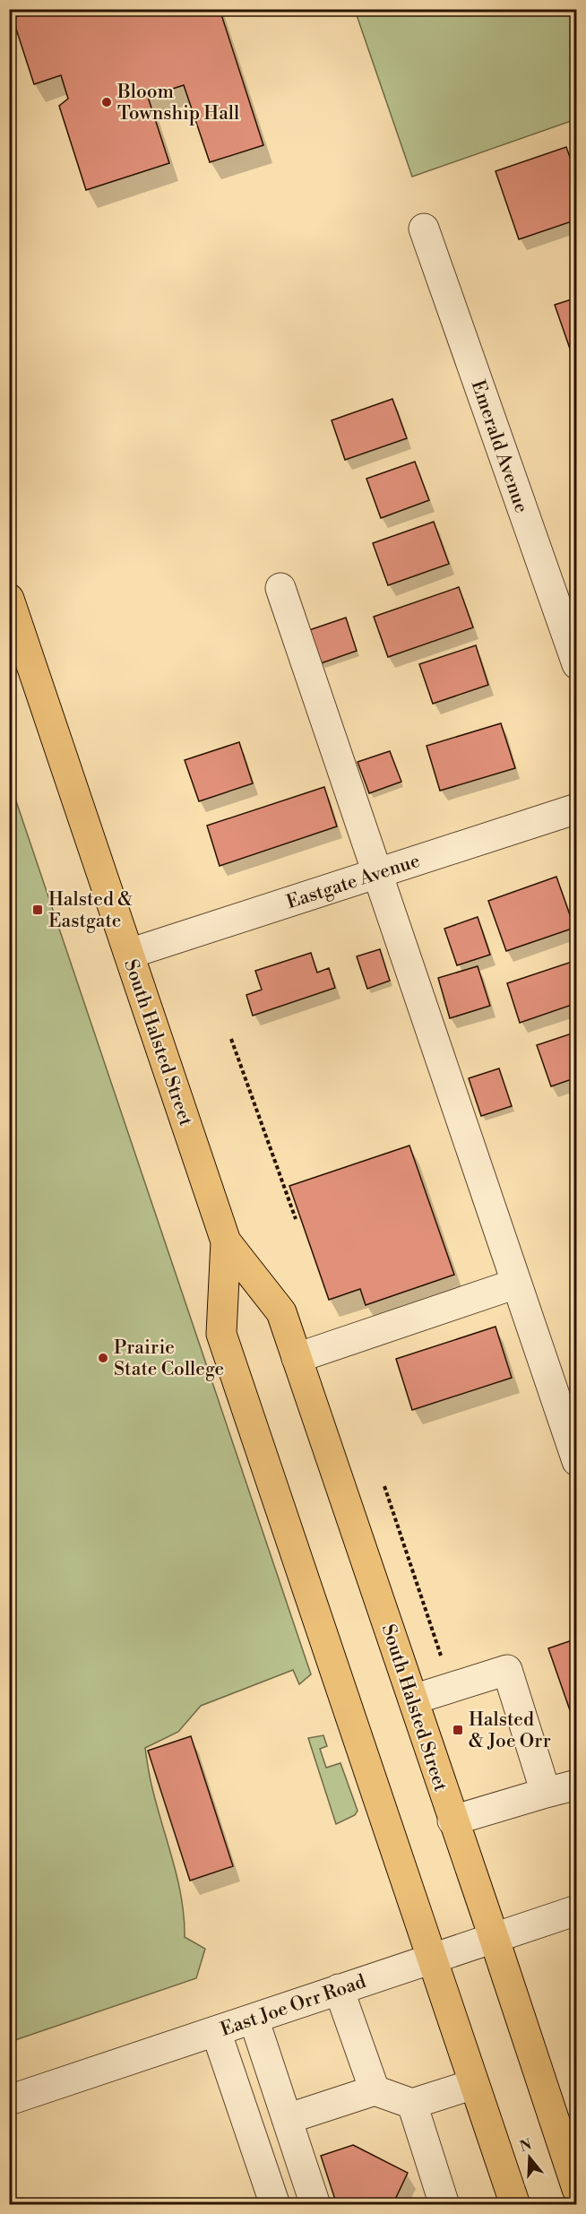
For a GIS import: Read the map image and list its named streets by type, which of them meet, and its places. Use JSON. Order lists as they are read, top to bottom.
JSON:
{
  "streets": {
    "main road": ["South Halsted Street"],
    "street": ["Emerald Avenue", "Eastgate Avenue", "East Joe Orr Road"]
  },
  "crossings": [
    ["Eastgate Avenue", "South Halsted Street"],
    ["South Halsted Street", "East Joe Orr Road"]
  ],
  "places": {
    "other": ["Bloom Township Hall", "Prairie State College"],
    "transit": ["Halsted & Eastgate", "Halsted & Joe Orr"]
  },
  "north": "top"
}
